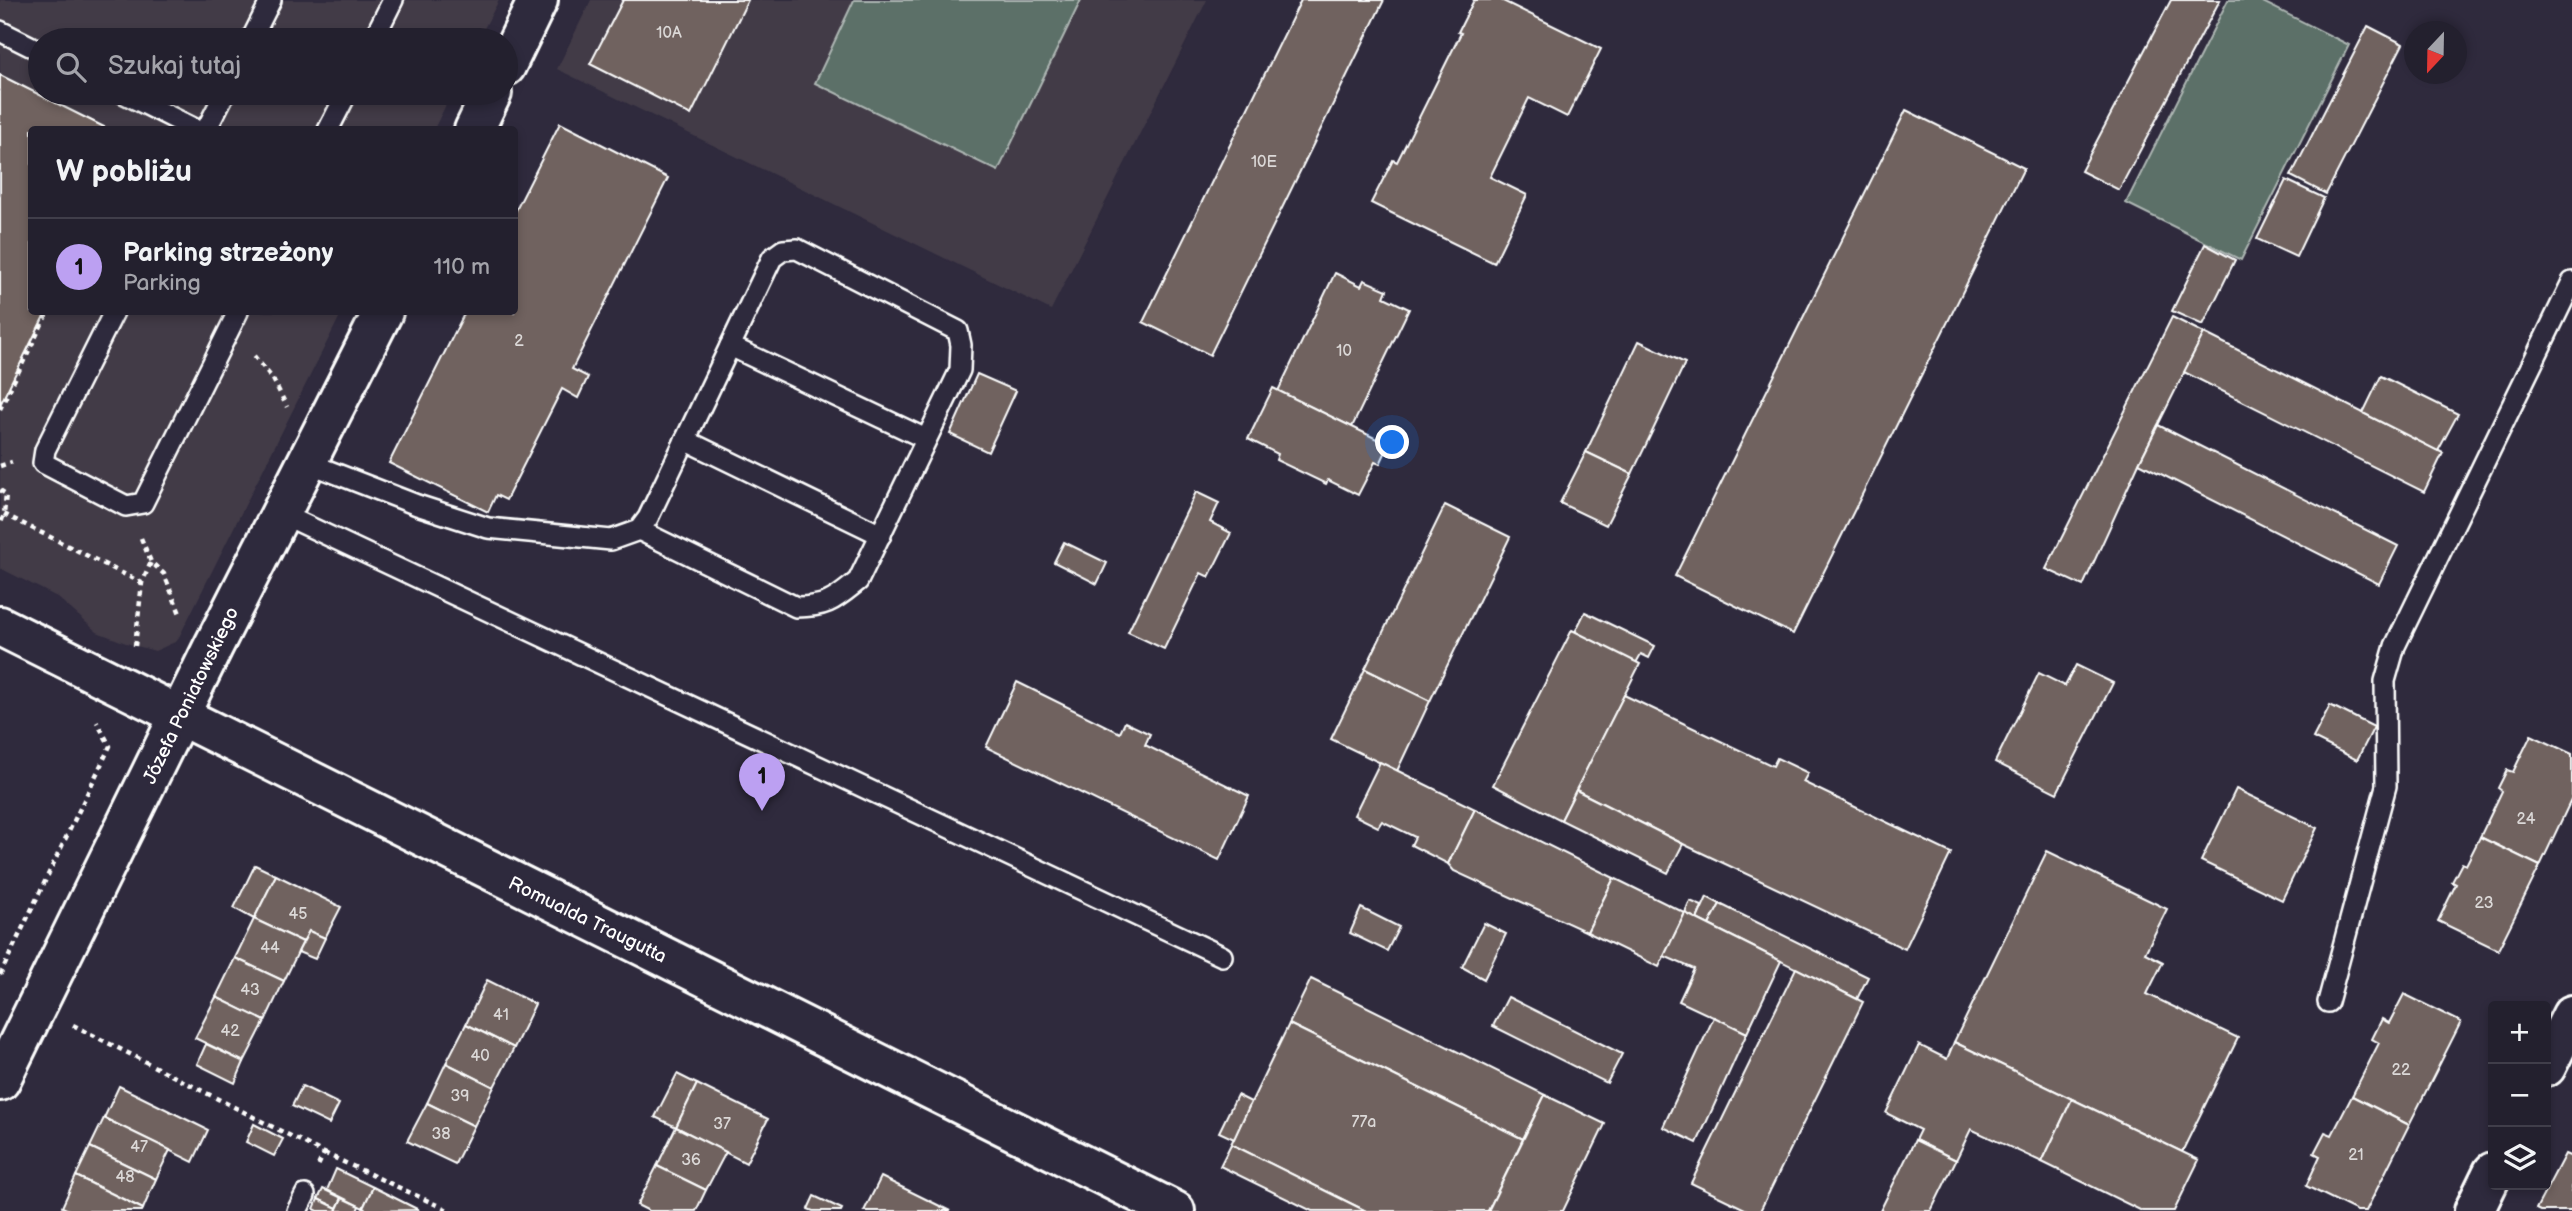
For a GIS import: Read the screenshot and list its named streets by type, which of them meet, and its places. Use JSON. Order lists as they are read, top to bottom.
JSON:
{
  "streets": {
    "street": ["Józefa Poniatowskiego", "Romualda Traugutta"]
  },
  "crossings": [
    ["Józefa Poniatowskiego", "Romualda Traugutta"]
  ],
  "house_numbers": [
    "10A",
    "10E",
    "2",
    "10",
    "24",
    "23",
    "45",
    "44",
    "43",
    "41",
    "42",
    "40",
    "22",
    "39",
    "77a",
    "37",
    "38",
    "47",
    "21",
    "36",
    "48"
  ],
  "north": "bottom",
  "page": {
    "search": "Szukaj tutaj",
    "heading": "W pobliżu",
    "list": [
      {
        "mark": "1",
        "name": "Parking strzeżony",
        "note": "Parking",
        "value": "110 m"
      }
    ],
    "pins": "1",
    "map_buttons": ["+", "−"]
  }
}
